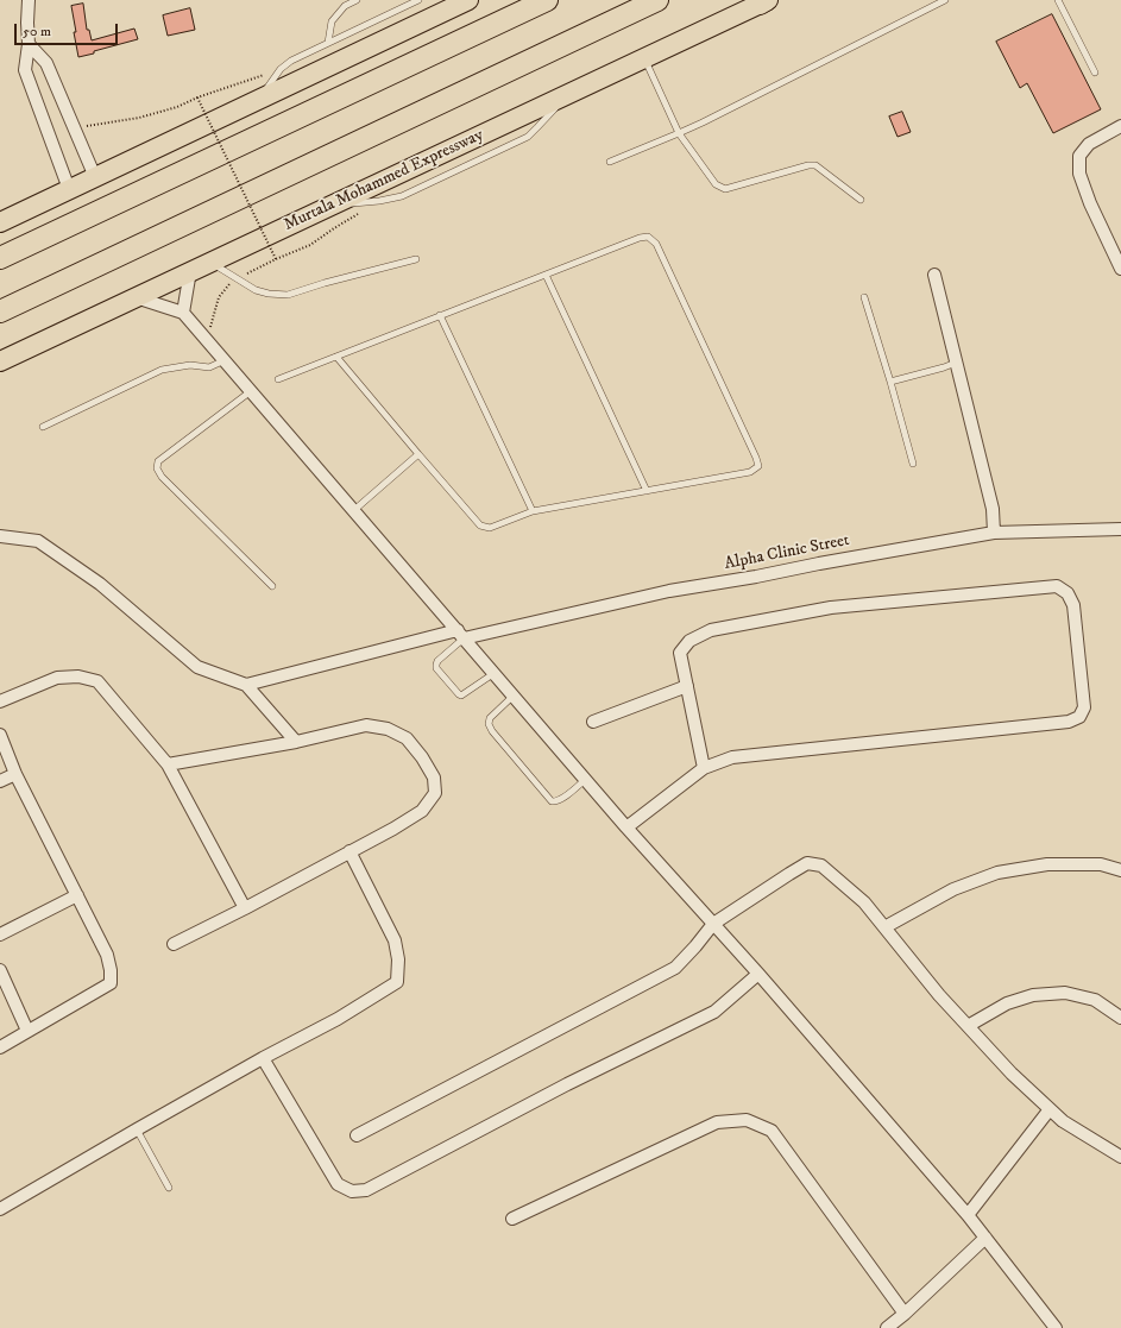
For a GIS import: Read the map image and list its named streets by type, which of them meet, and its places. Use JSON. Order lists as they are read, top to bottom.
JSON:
{
  "streets": {
    "highway": ["Murtala Mohammed Expressway"],
    "street": ["Alpha Clinic Street"]
  },
  "scale_bar": "50 m"
}
